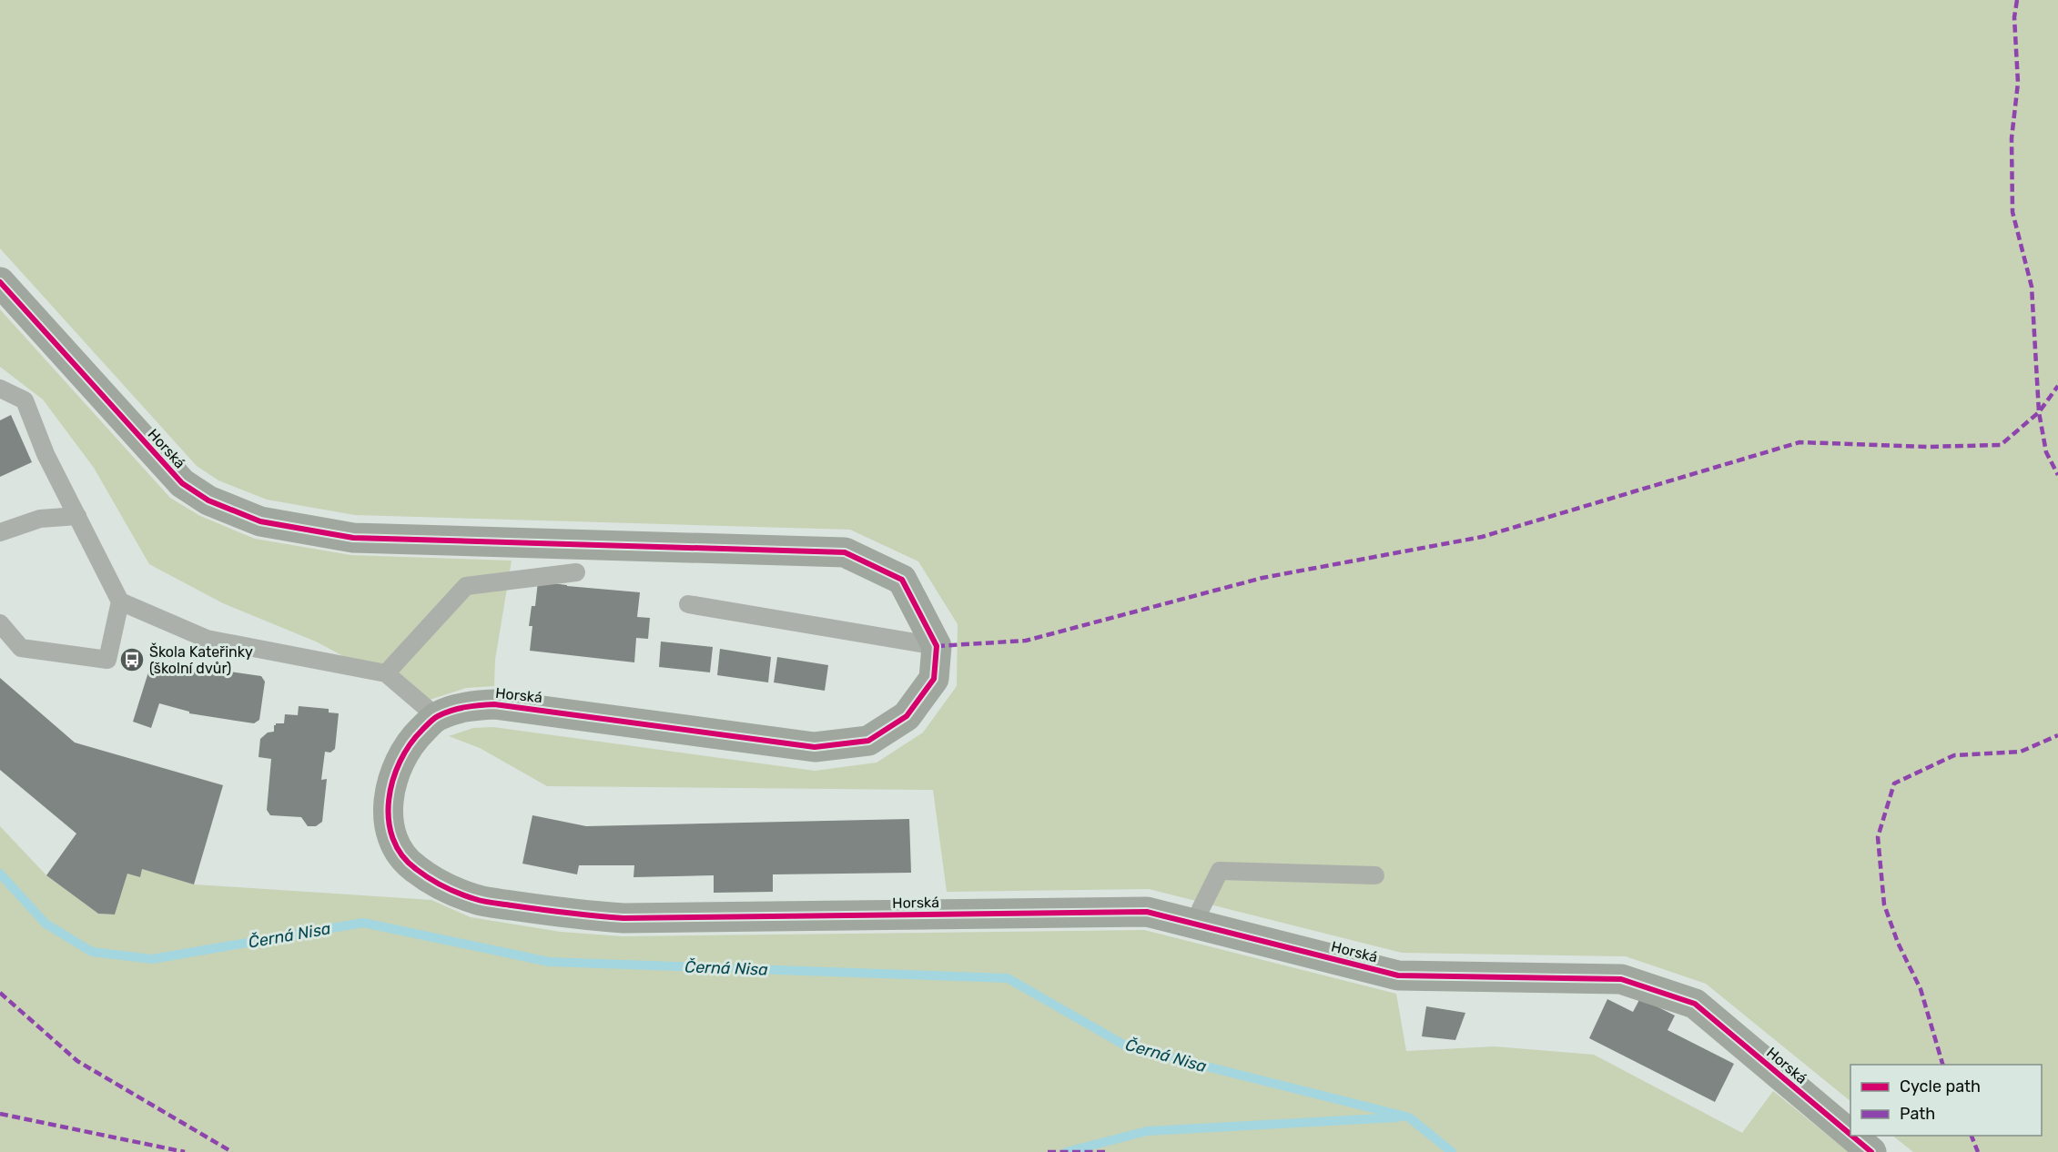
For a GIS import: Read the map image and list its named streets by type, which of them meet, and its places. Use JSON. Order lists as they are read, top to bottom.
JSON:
{
  "streets": {
    "street": ["Horská"]
  },
  "water": ["Černá Nisa"],
  "places": {
    "bus stop": ["Škola Kateřinky (školní dvůr)"]
  },
  "legend": ["Cycle path", "Path"]
}
